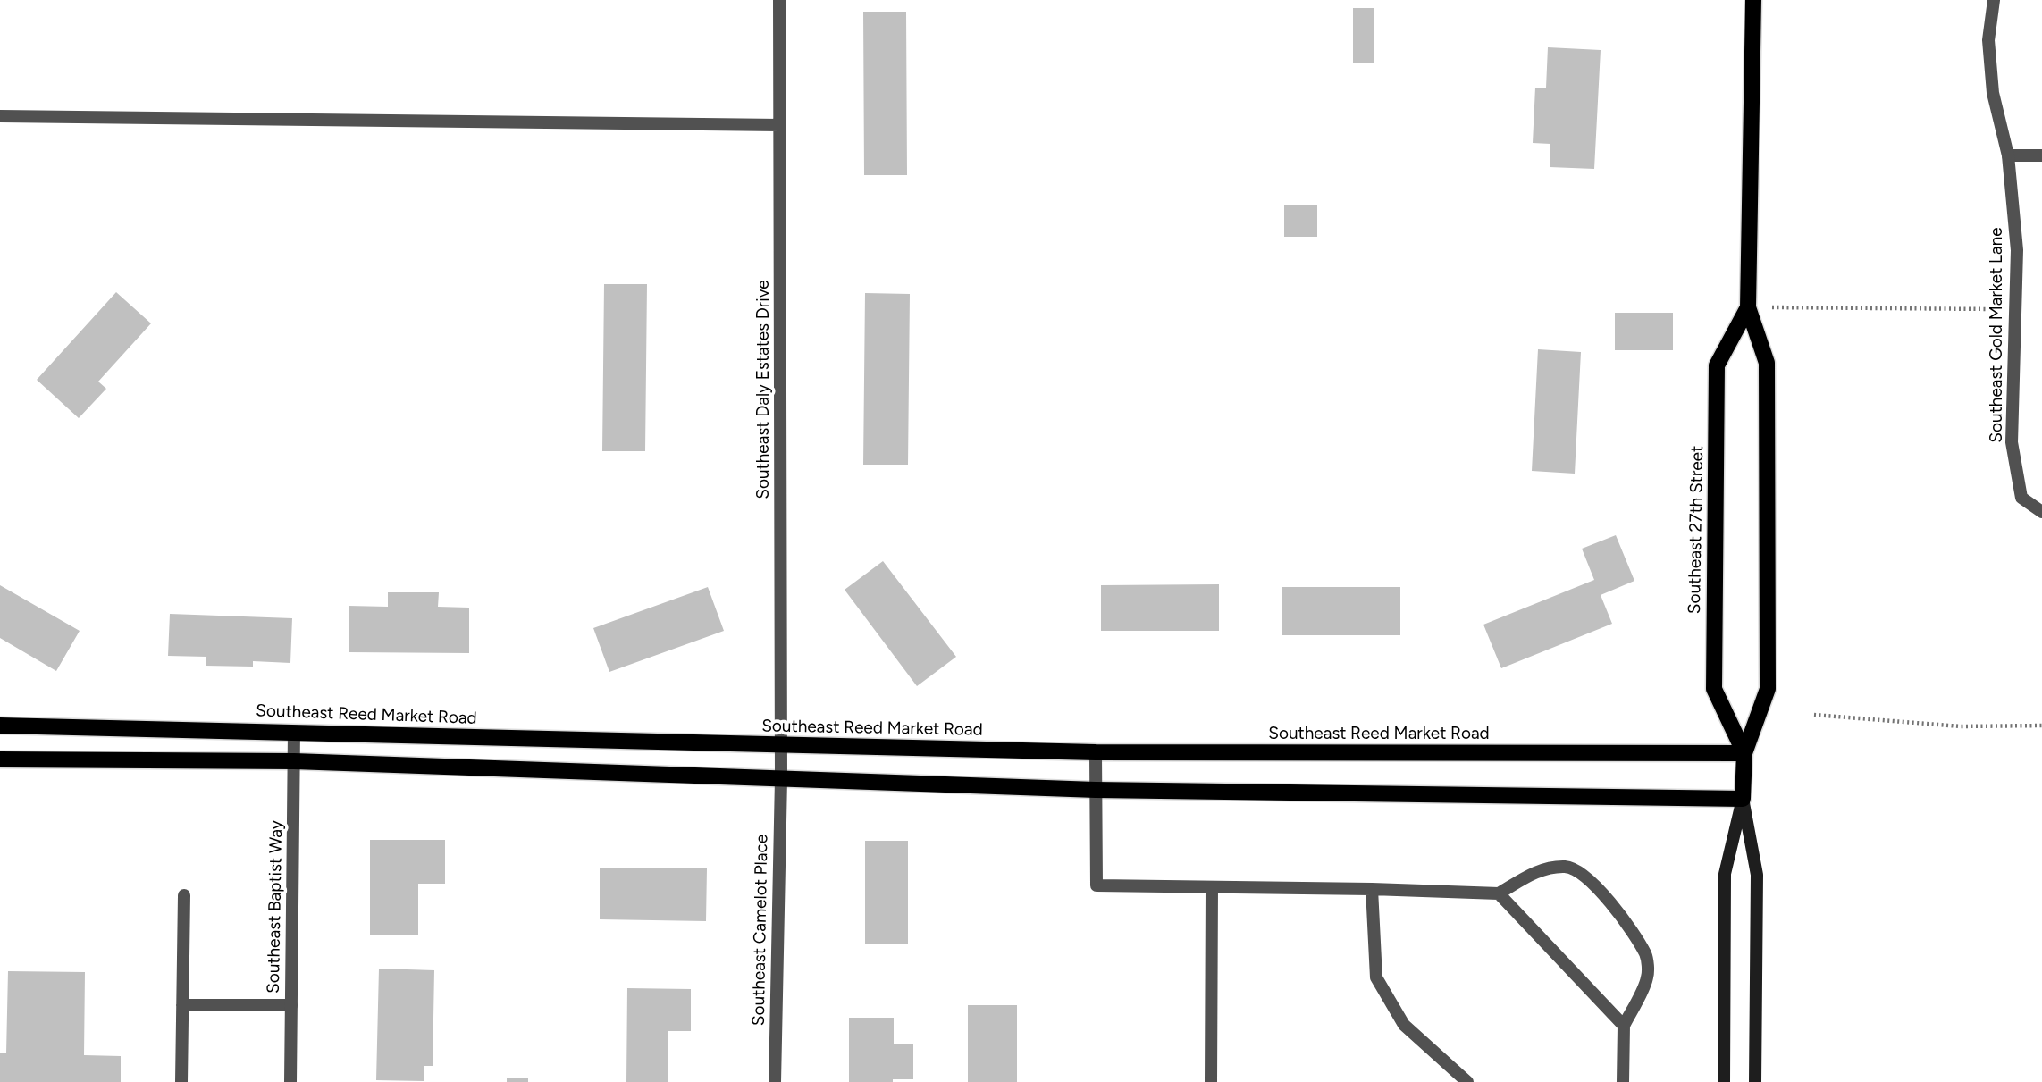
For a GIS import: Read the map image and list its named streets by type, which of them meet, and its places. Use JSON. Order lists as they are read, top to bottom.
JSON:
{
  "streets": {
    "main road": ["Southeast 27th Street", "Southeast Reed Market Road"],
    "street": [
      "Southeast Gold Market Lane",
      "Southeast Daly Estates Drive",
      "Southeast Baptist Way",
      "Southeast Camelot Place"
    ]
  },
  "crossings": [
    ["Southeast Daly Estates Drive", "Southeast Reed Market Road"],
    ["Southeast Daly Estates Drive", "Southeast Camelot Place"],
    ["Southeast 27th Street", "Southeast Reed Market Road"],
    ["Southeast Reed Market Road", "Southeast Baptist Way"]
  ]
}
